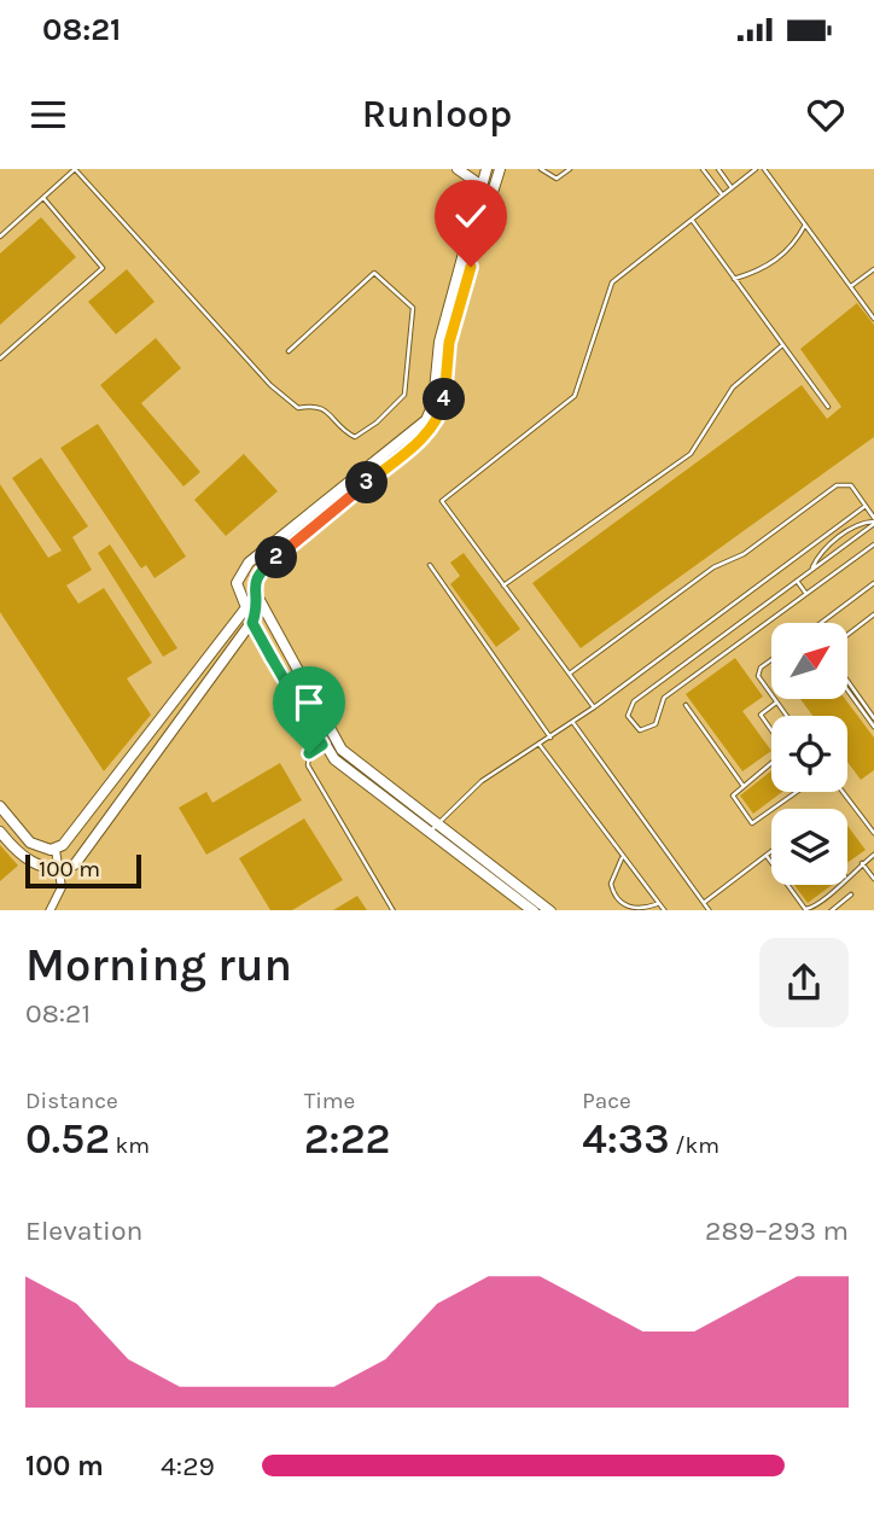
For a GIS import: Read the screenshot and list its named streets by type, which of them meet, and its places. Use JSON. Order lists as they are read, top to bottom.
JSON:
{
  "scale_bar": "100 m",
  "north": "top right",
  "page": {
    "status": "08:21",
    "header": "Runloop",
    "pins": ["4", "3", "2"],
    "scale": "100 m",
    "heading": ["Morning run", "08:21"],
    "stats": [
      ["Distance", "0.52 km"],
      ["Time", "2:22"],
      ["Pace", "4:33 /km"]
    ],
    "chart": ["Elevation", "289–293 m"],
    "list": [
      {
        "name": "100 m",
        "note": "4:29"
      }
    ]
  }
}
